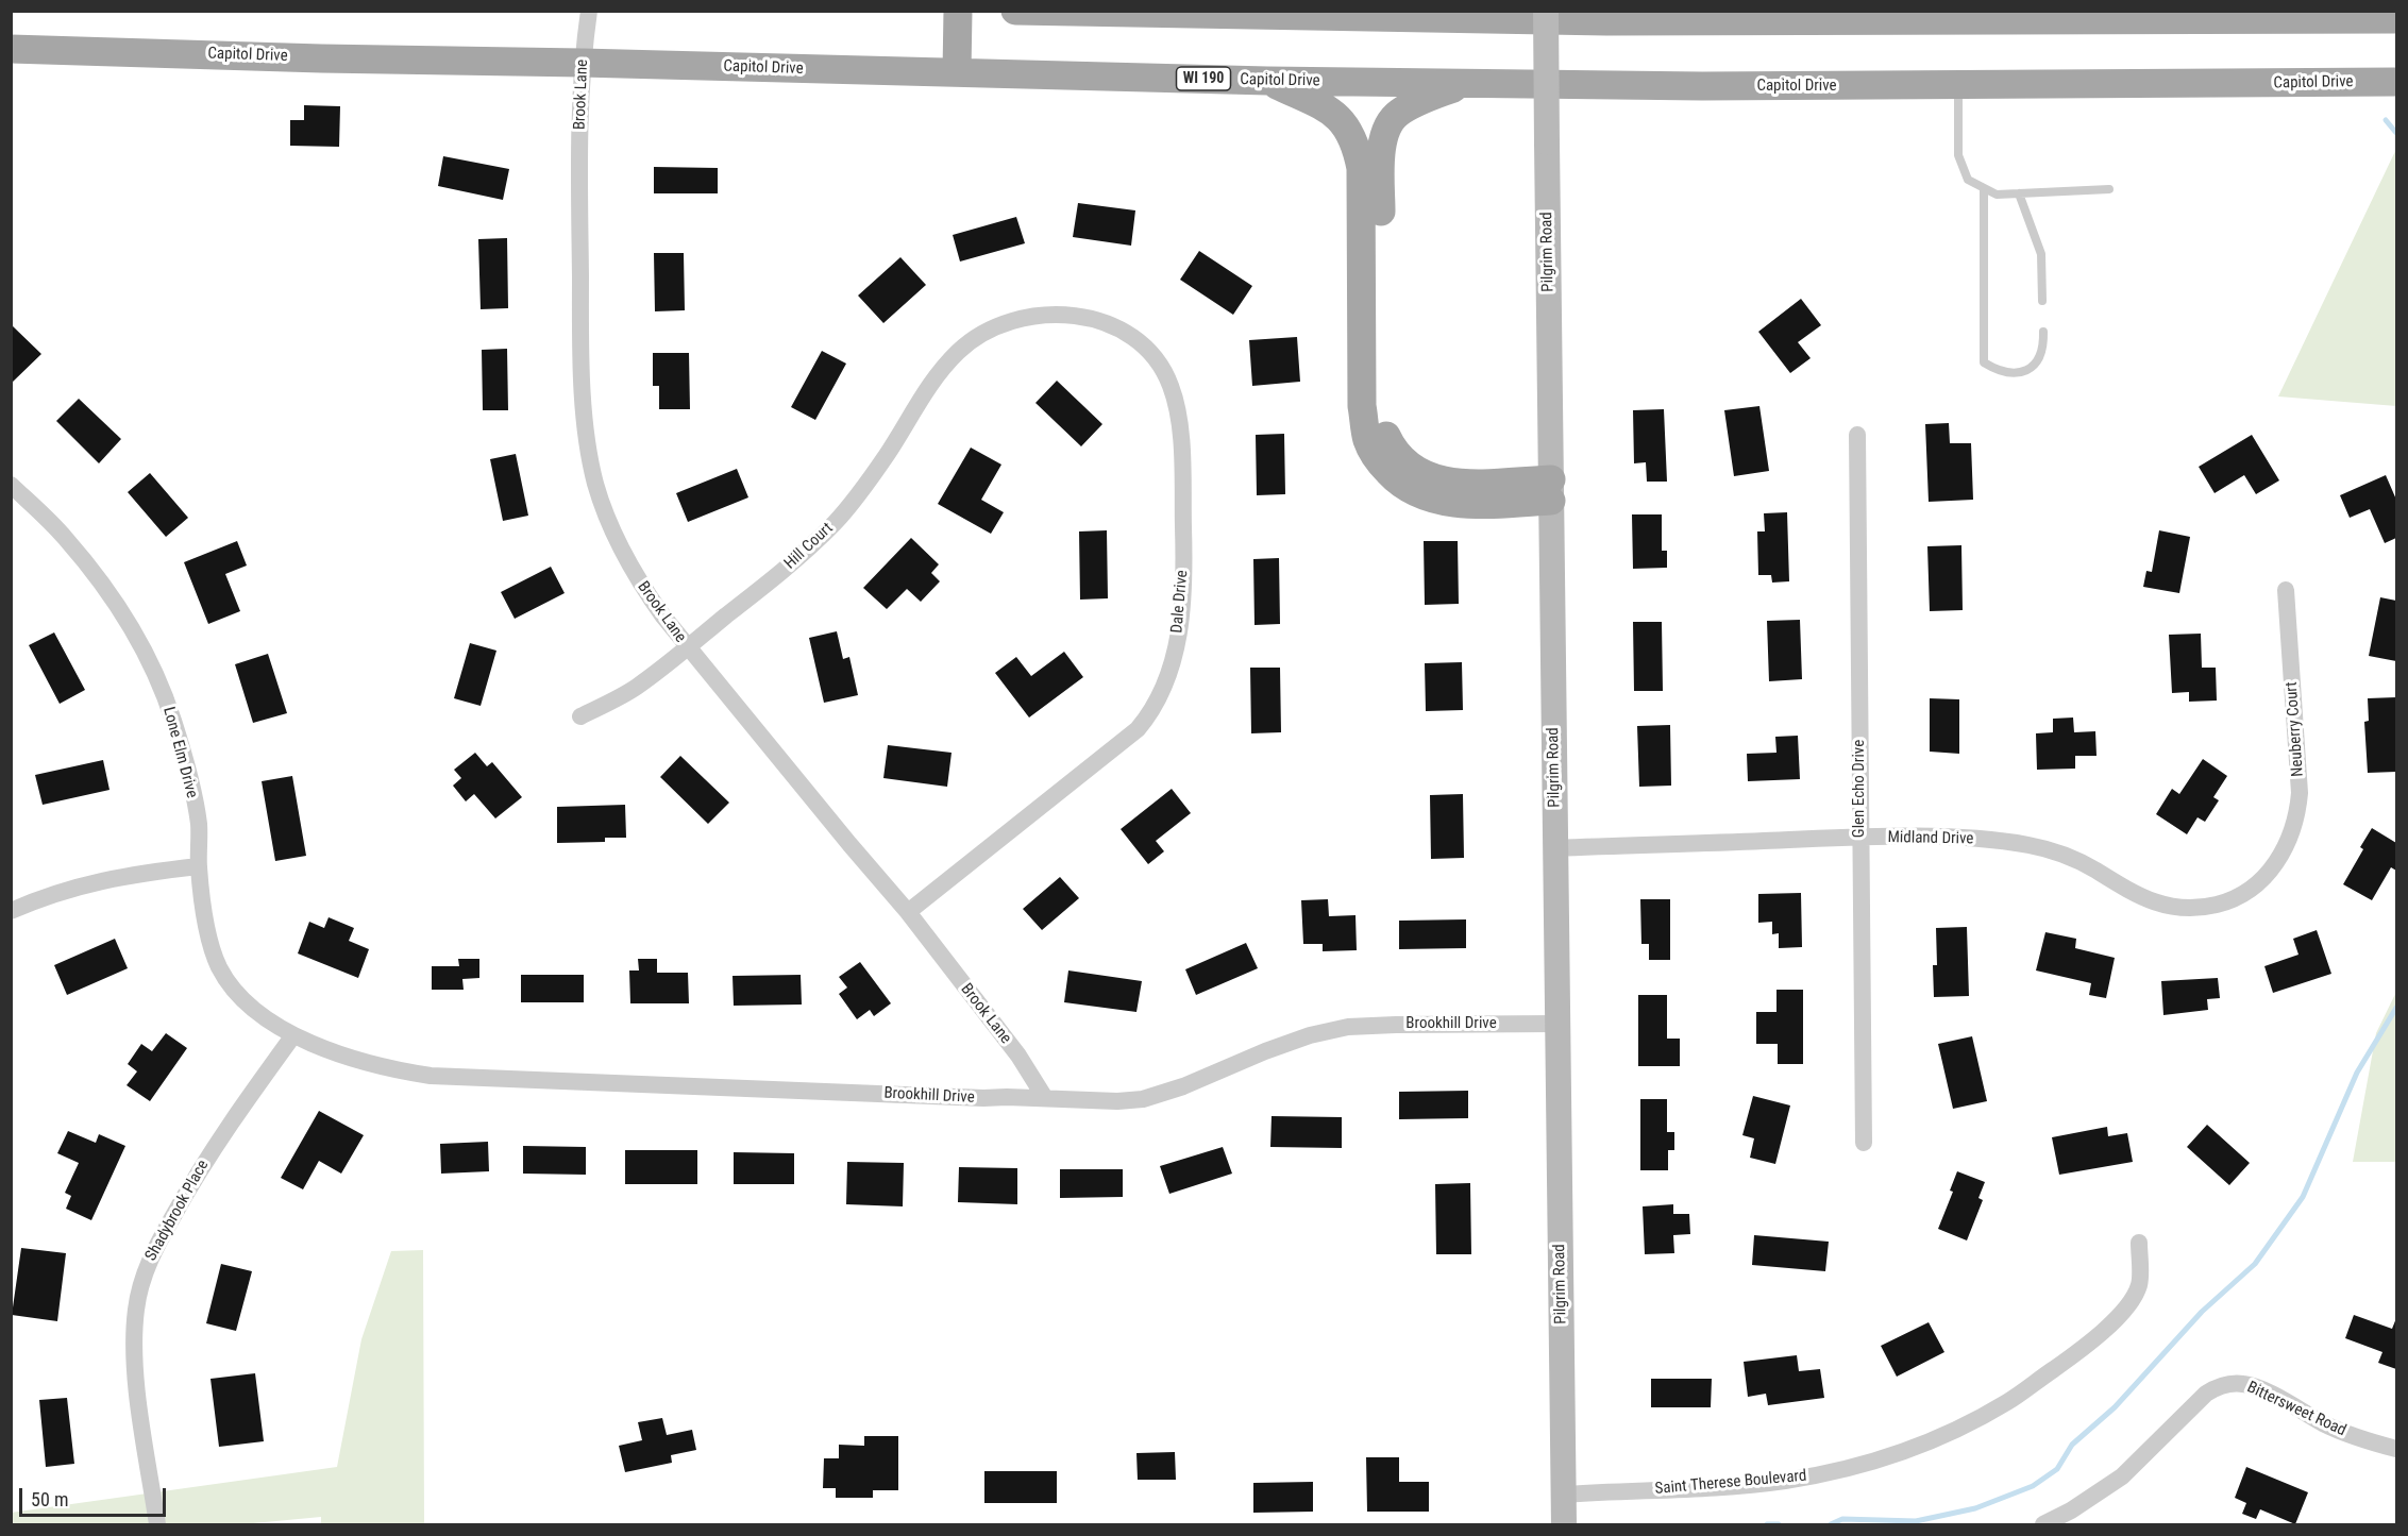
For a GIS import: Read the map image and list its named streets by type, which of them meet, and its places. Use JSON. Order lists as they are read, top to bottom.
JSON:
{
  "streets": {
    "main road": ["Capitol Drive", "WI 190", "Pilgrim Road"],
    "street": [
      "Brook Lane",
      "Hill Court",
      "Dale Drive",
      "Neuberry Court",
      "Lone Elm Drive",
      "Glen Echo Drive",
      "Midland Drive",
      "Brookhill Drive",
      "Shadybrook Place",
      "Bittersweet Road",
      "Saint Therese Boulevard"
    ]
  },
  "crossings": [
    ["Capitol Drive", "Brook Lane"],
    ["Brook Lane", "Hill Court"],
    ["Brook Lane", "Dale Drive"],
    ["Brook Lane", "Brookhill Drive"],
    ["Pilgrim Road", "Midland Drive"],
    ["Pilgrim Road", "Brookhill Drive"],
    ["Pilgrim Road", "Saint Therese Boulevard"],
    ["Hill Court", "Dale Drive"],
    ["Neuberry Court", "Midland Drive"],
    ["Lone Elm Drive", "Brookhill Drive"],
    ["Lone Elm Drive", "Shadybrook Place"],
    ["Glen Echo Drive", "Midland Drive"],
    ["Brookhill Drive", "Shadybrook Place"]
  ],
  "scale_bar": "50 m"
}
